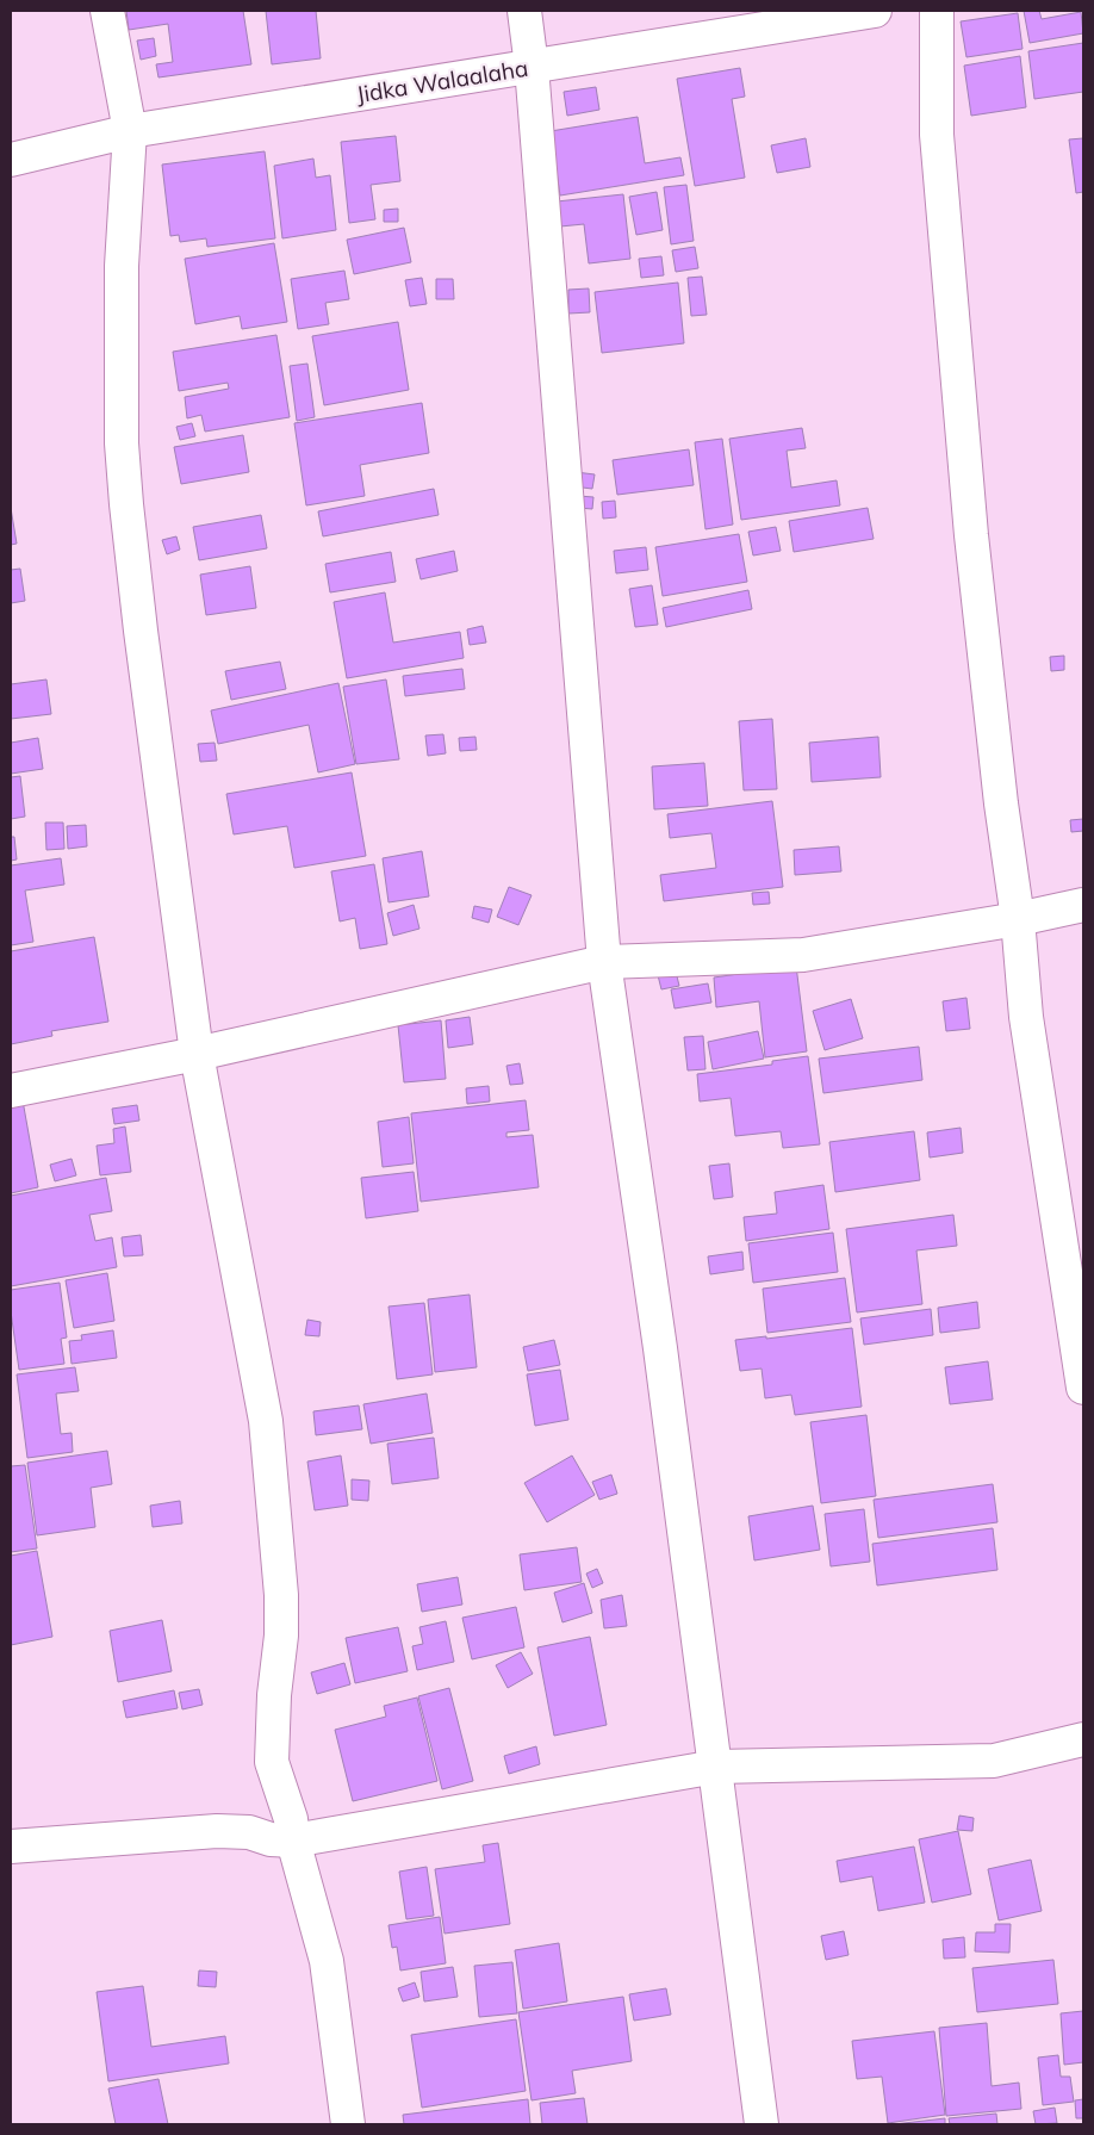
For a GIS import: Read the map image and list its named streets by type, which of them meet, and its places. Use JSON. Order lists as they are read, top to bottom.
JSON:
{
  "streets": {
    "street": ["Jidka Walaalaha"]
  }
}
